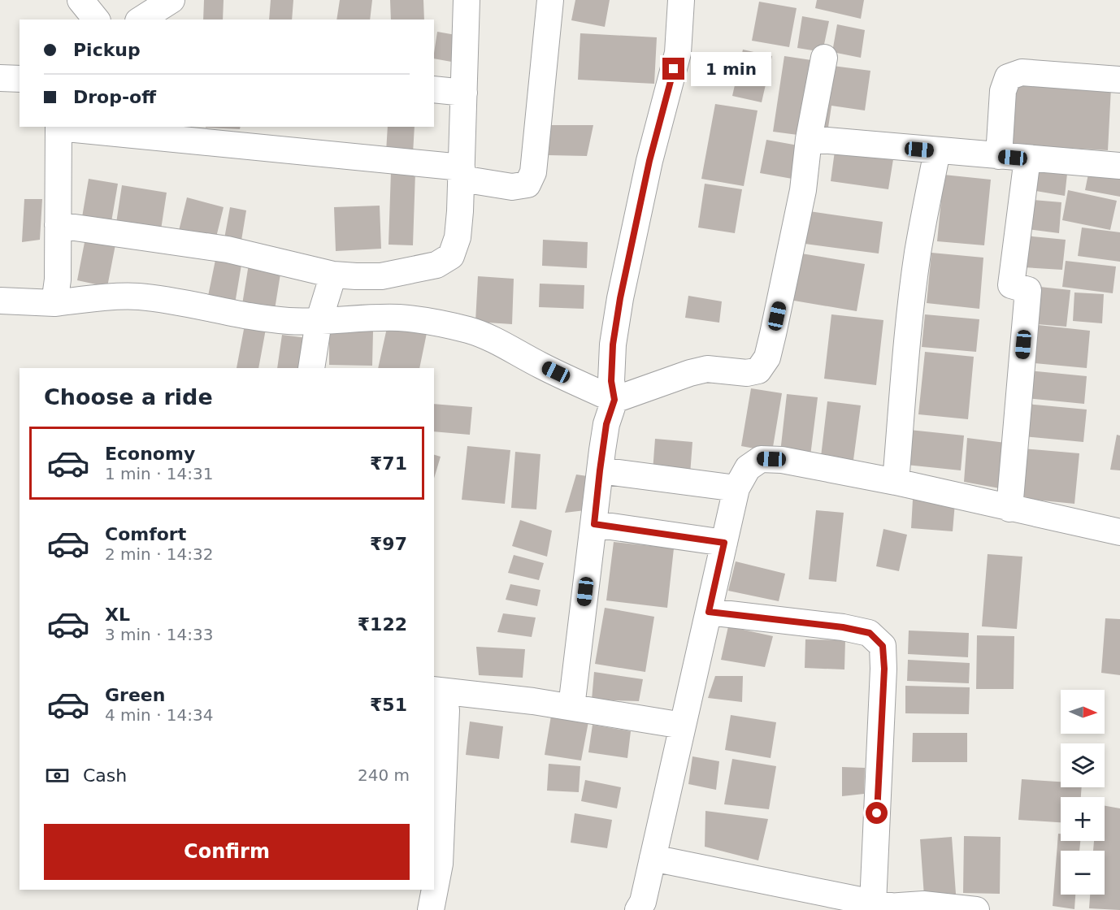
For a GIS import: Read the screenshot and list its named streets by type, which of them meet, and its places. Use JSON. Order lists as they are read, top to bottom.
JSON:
{
  "north": "right",
  "page": {
    "banner": ["Pickup", "Drop-off"],
    "bubble": "1 min",
    "heading": "Choose a ride",
    "list": [
      {
        "name": "Economy",
        "note": "1 min · 14:31",
        "value": "₹71"
      },
      {
        "name": "Comfort",
        "note": "2 min · 14:32",
        "value": "₹97"
      },
      {
        "name": "XL",
        "note": "3 min · 14:33",
        "value": "₹122"
      },
      {
        "name": "Green",
        "note": "4 min · 14:34",
        "value": "₹51"
      }
    ],
    "map_buttons": ["+", "−"],
    "pay": ["Cash", "240 m"],
    "buttons": "Confirm"
  }
}
